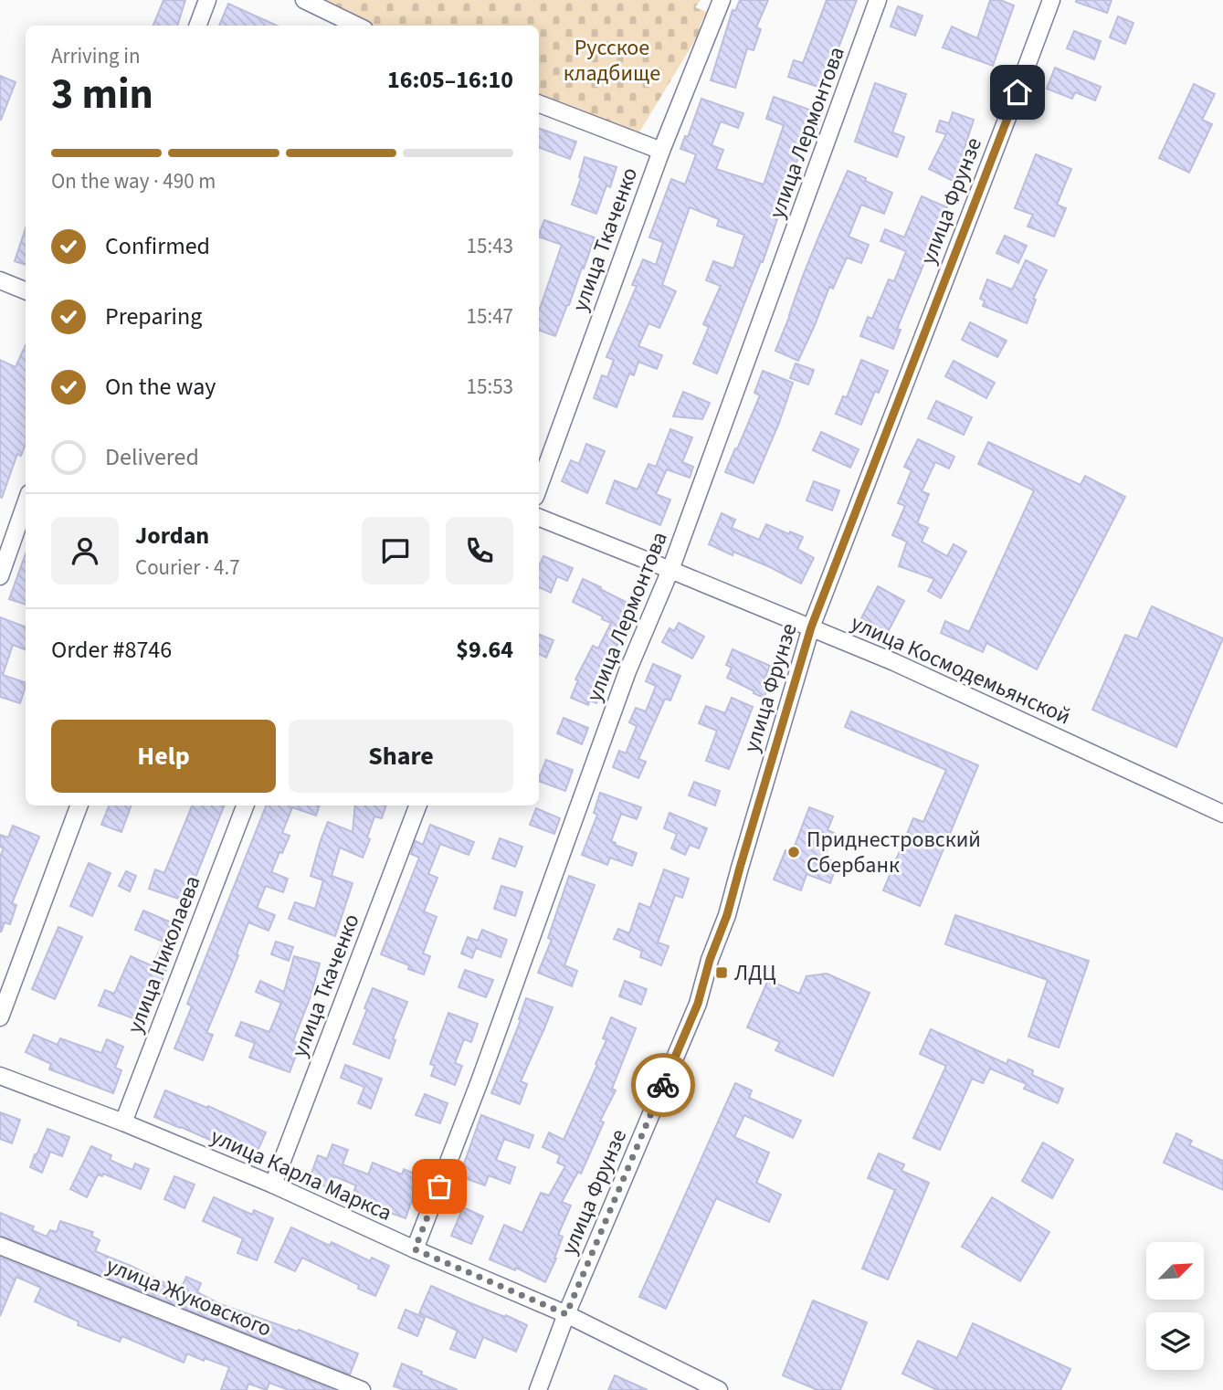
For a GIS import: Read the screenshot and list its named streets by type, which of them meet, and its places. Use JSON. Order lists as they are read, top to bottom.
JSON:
{
  "streets": {
    "street": [
      "улица Лермонтова",
      "улица Фрунзе",
      "улица Ткаченко",
      "улица Космодемьянской",
      "улица Николаева",
      "улица Карла Маркса",
      "улица Жуковского"
    ]
  },
  "crossings": [
    ["улица Лермонтова", "улица Космодемьянской"],
    ["улица Лермонтова", "улица Карла Маркса"],
    ["улица Фрунзе", "улица Космодемьянской"],
    ["улица Фрунзе", "улица Карла Маркса"],
    ["улица Ткаченко", "улица Карла Маркса"],
    ["улица Николаева", "улица Карла Маркса"]
  ],
  "parks": ["Русское кладбище"],
  "places": {
    "other": ["Приднестровский Сбербанк"],
    "transit": ["ЛДЦ"]
  },
  "north": "top right",
  "page": {
    "heading": ["3 min", "Arriving in", "16:05–16:10"],
    "panel": [
      "Jordan",
      "Courier · 4.7",
      "Order #8746",
      "$9.64"
    ],
    "bar": "On the way · 490 m",
    "list": [
      ["Confirmed", "15:43"],
      ["Preparing", "15:47"],
      ["On the way", "15:53"],
      "Delivered"
    ],
    "buttons": ["Help", "Share"]
  }
}
